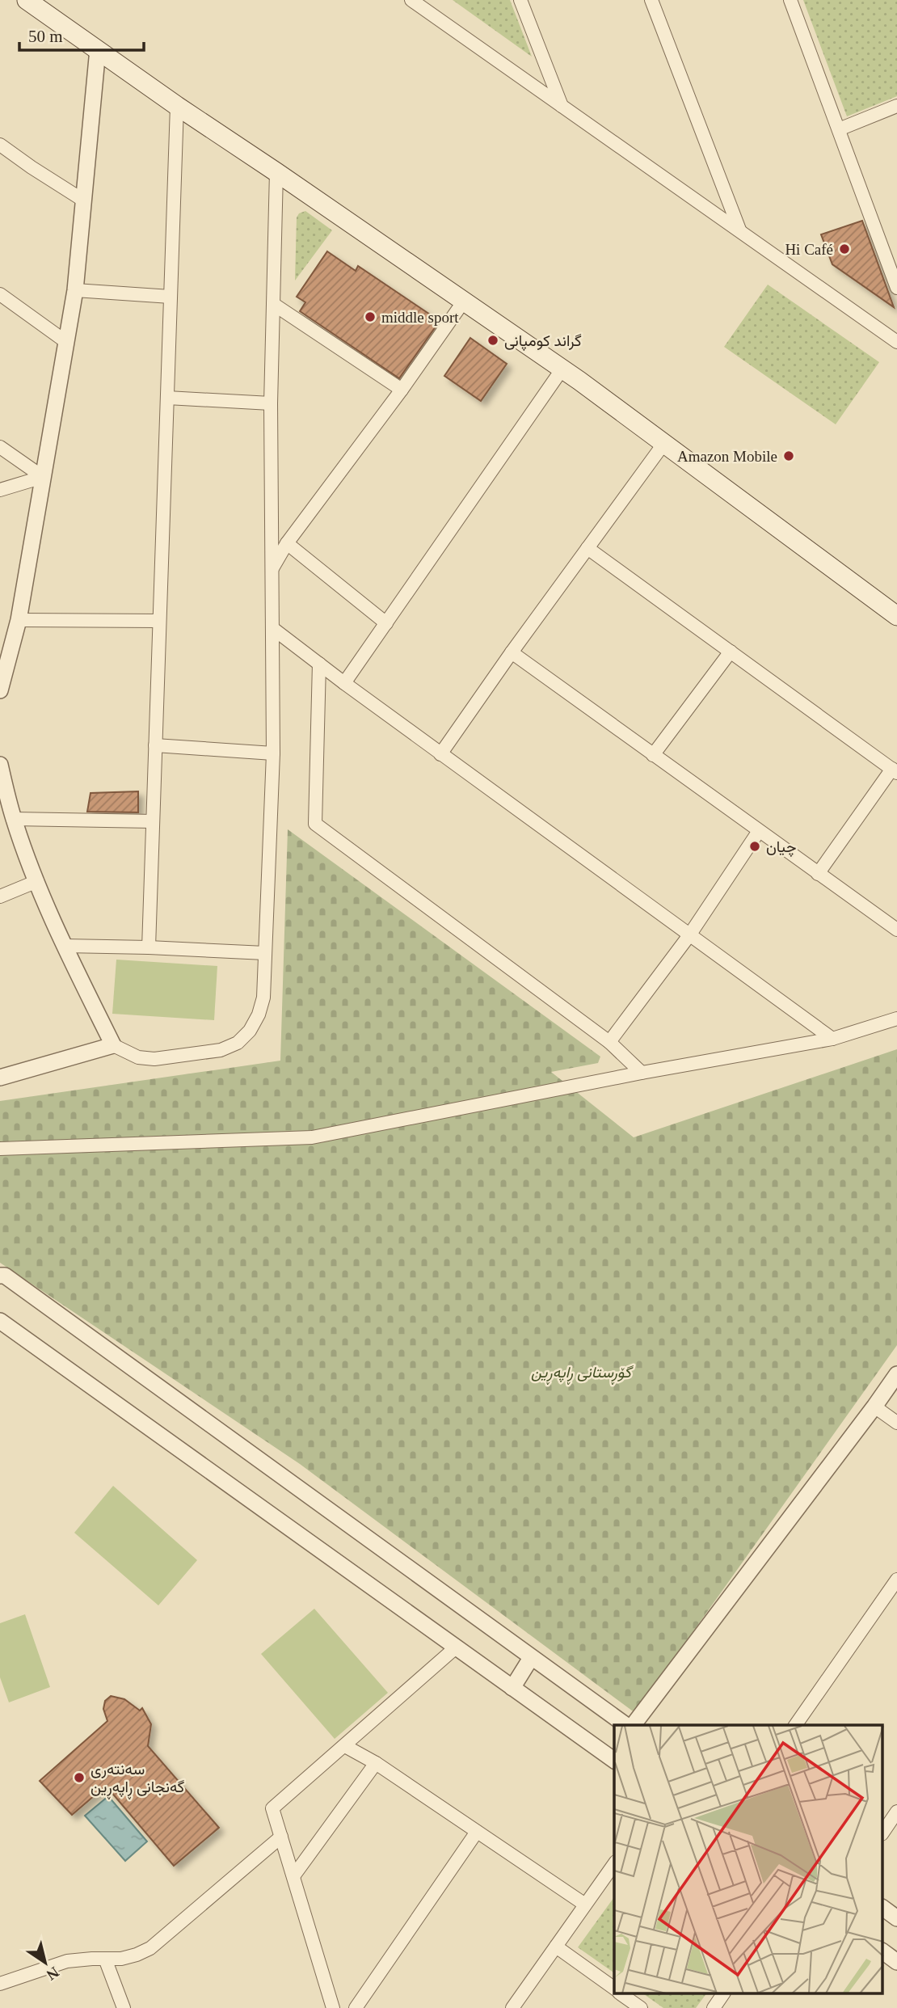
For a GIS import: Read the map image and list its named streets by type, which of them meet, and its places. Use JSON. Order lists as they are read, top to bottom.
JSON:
{
  "parks": ["گۆڕستانی ڕاپەڕین"],
  "places": [
    "Hi Café",
    "middle sport",
    "گراند كومپانى",
    "Amazon Mobile",
    "چيان",
    "سەنتەری گەنجانی ڕاپەڕین"
  ],
  "scale_bar": "50 m",
  "north": "bottom right"
}
